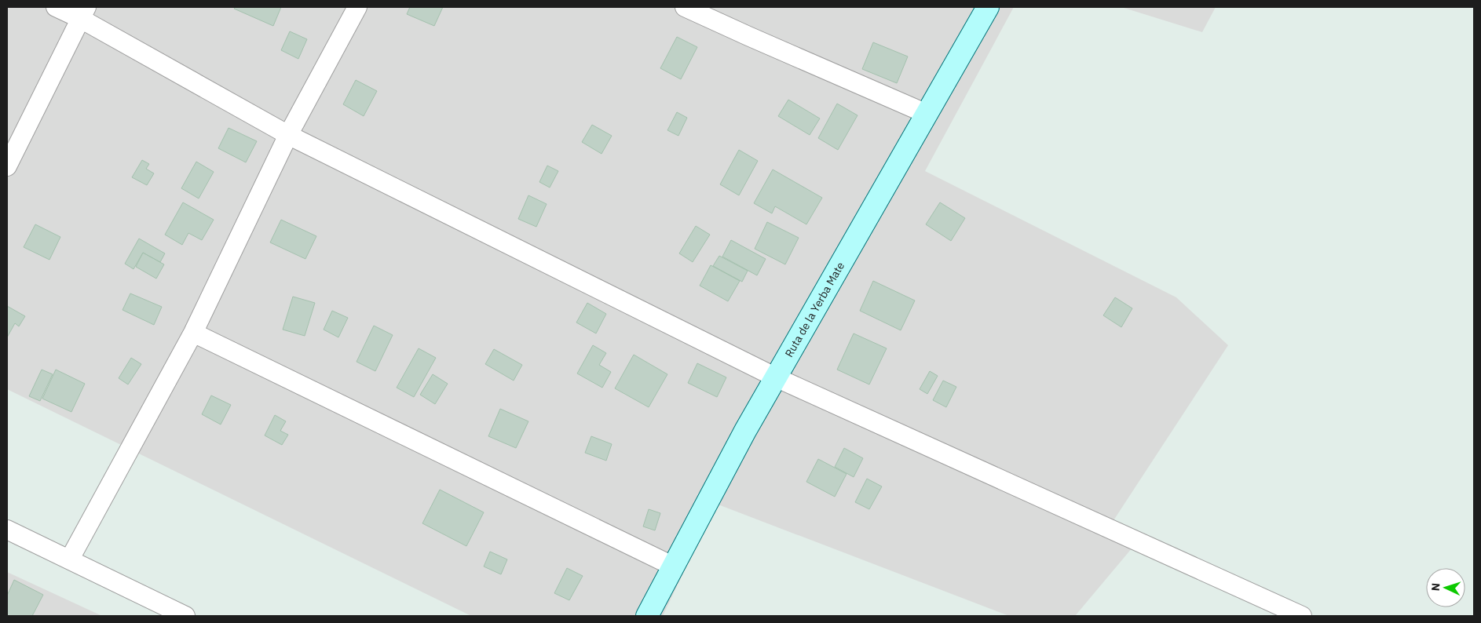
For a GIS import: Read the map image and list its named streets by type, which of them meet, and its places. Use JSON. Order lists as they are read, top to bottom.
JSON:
{
  "streets": {
    "main road": ["Ruta de la Yerba Mate"]
  },
  "north": "left"
}
